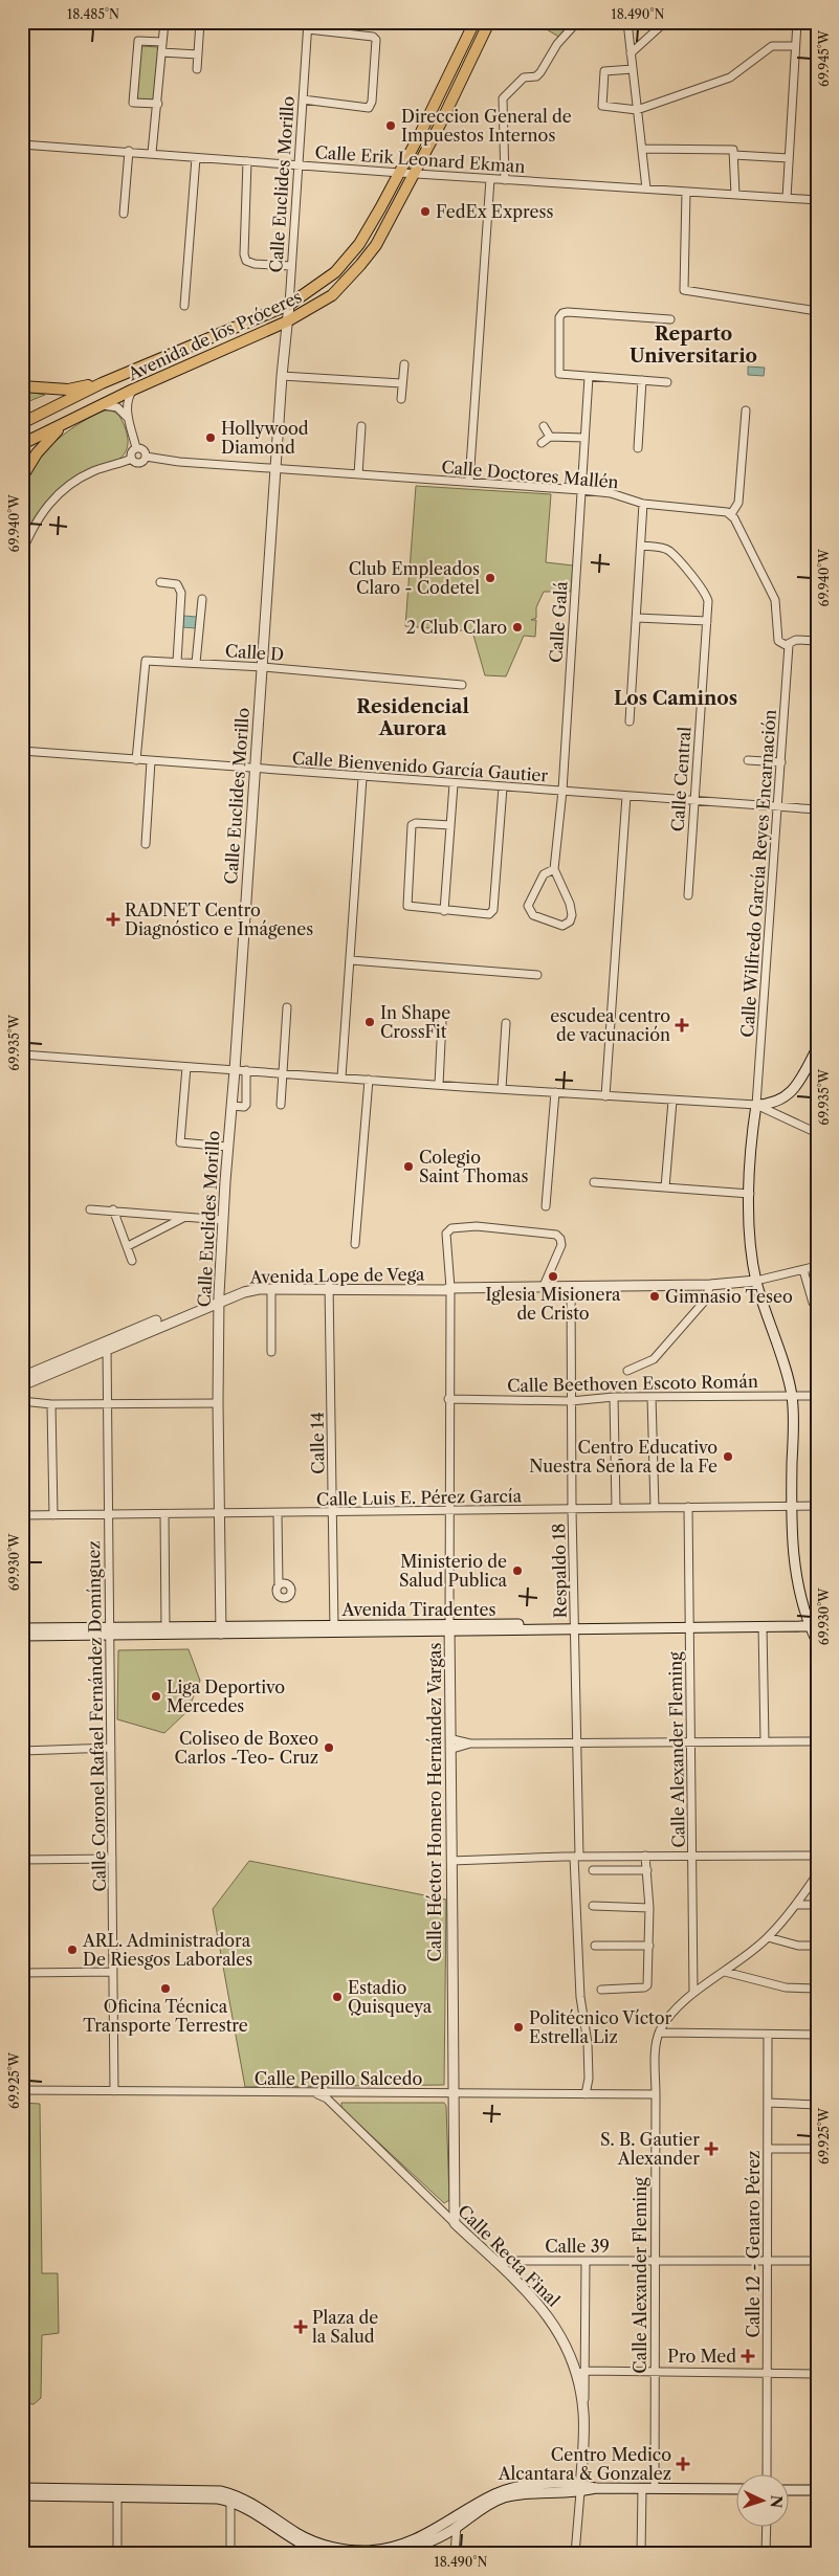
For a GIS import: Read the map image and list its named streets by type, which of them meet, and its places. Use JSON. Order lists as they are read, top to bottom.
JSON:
{
  "streets": {
    "main road": ["Avenida de los Próceres"],
    "street": [
      "Calle Erik Leonard Ekman",
      "Calle Euclides Morillo",
      "Calle Doctores Mallén",
      "Calle Galá",
      "Calle D",
      "Calle Bienvenido García Gautier",
      "Calle Central",
      "Calle Wilfredo García Reyes Encarnación",
      "Avenida Lope de Vega",
      "Calle Beethoven Escoto Román",
      "Calle 14",
      "Calle Luis E. Pérez García",
      "Respaldo 18",
      "Avenida Tiradentes",
      "Calle Coronel Rafael Fernández Domínguez",
      "Calle Alexander Fleming",
      "Calle Héctor Homero Hernández Vargas",
      "Calle Pepillo Salcedo",
      "Calle 12 - Genaro Pérez",
      "Calle 39",
      "Calle Recta Final"
    ]
  },
  "crossings": [
    ["Calle Erik Leonard Ekman", "Calle Euclides Morillo"],
    ["Calle Erik Leonard Ekman", "Avenida de los Próceres"],
    ["Calle Euclides Morillo", "Avenida de los Próceres"],
    ["Calle Euclides Morillo", "Calle Doctores Mallén"],
    ["Calle Euclides Morillo", "Calle D"],
    ["Calle Euclides Morillo", "Calle Bienvenido García Gautier"],
    ["Calle Euclides Morillo", "Avenida Lope de Vega"],
    ["Calle Euclides Morillo", "Calle Luis E. Pérez García"],
    ["Calle Euclides Morillo", "Avenida Tiradentes"],
    ["Calle Doctores Mallén", "Calle Galá"],
    ["Calle Galá", "Calle Bienvenido García Gautier"],
    ["Calle D", "Calle Bienvenido García Gautier"],
    ["Calle Bienvenido García Gautier", "Calle Central"],
    ["Calle Bienvenido García Gautier", "Calle Wilfredo García Reyes Encarnación"],
    ["Avenida Lope de Vega", "Calle 14"],
    ["Avenida Lope de Vega", "Respaldo 18"],
    ["Avenida Lope de Vega", "Calle Coronel Rafael Fernández Domínguez"],
    ["Avenida Lope de Vega", "Calle Héctor Homero Hernández Vargas"],
    ["Calle Beethoven Escoto Román", "Respaldo 18"],
    ["Calle Beethoven Escoto Román", "Calle Héctor Homero Hernández Vargas"],
    ["Calle 14", "Calle Luis E. Pérez García"],
    ["Calle 14", "Avenida Tiradentes"],
    ["Calle Luis E. Pérez García", "Respaldo 18"],
    ["Calle Luis E. Pérez García", "Calle Coronel Rafael Fernández Domínguez"],
    ["Calle Luis E. Pérez García", "Calle Alexander Fleming"],
    ["Calle Luis E. Pérez García", "Calle Héctor Homero Hernández Vargas"],
    ["Respaldo 18", "Avenida Tiradentes"],
    ["Respaldo 18", "Calle Pepillo Salcedo"],
    ["Avenida Tiradentes", "Calle Coronel Rafael Fernández Domínguez"],
    ["Avenida Tiradentes", "Calle Alexander Fleming"],
    ["Avenida Tiradentes", "Calle Héctor Homero Hernández Vargas"],
    ["Calle Coronel Rafael Fernández Domínguez", "Calle Pepillo Salcedo"],
    ["Calle Alexander Fleming", "Calle Pepillo Salcedo"],
    ["Calle Alexander Fleming", "Calle 39"],
    ["Calle Héctor Homero Hernández Vargas", "Calle Pepillo Salcedo"],
    ["Calle Héctor Homero Hernández Vargas", "Calle Recta Final"],
    ["Calle Pepillo Salcedo", "Calle Recta Final"],
    ["Calle 12 - Genaro Pérez", "Calle 39"],
    ["Calle 39", "Calle Recta Final"]
  ],
  "districts": ["Reparto Universitario", "Los Caminos", "Residencial Aurora"],
  "places": {
    "other": [
      "Direccion General de Impuestos Internos",
      "FedEx Express",
      "Hollywood Diamond",
      "Club Empleados Claro - Codetel",
      "2 Club Claro",
      "In Shape CrossFit",
      "Colegio Saint Thomas",
      "Iglesia Misionera de Cristo",
      "Gimnasio Teseo",
      "Centro Educativo Nuestra Señora de la Fe",
      "Ministerio de Salud Publica",
      "Liga Deportivo Mercedes",
      "Coliseo de Boxeo Carlos -Teo- Cruz",
      "ARL. Administradora De Riesgos Laborales",
      "Oficina Técnica Transporte Terrestre",
      "Estadio Quisqueya",
      "Politécnico Víctor Estrella Liz"
    ],
    "health": [
      "RADNET Centro Diagnóstico e Imágenes",
      "escudea centro de vacunación",
      "S. B. Gautier Alexander",
      "Plaza de la Salud",
      "Pro Med",
      "Centro Medico Alcantara & Gonzalez"
    ]
  },
  "north": "right",
  "coordinates": [
    "18.485°N",
    "18.490°N",
    "69.945°W",
    "69.940°W",
    "69.935°W",
    "69.930°W",
    "69.925°W"
  ]
}
